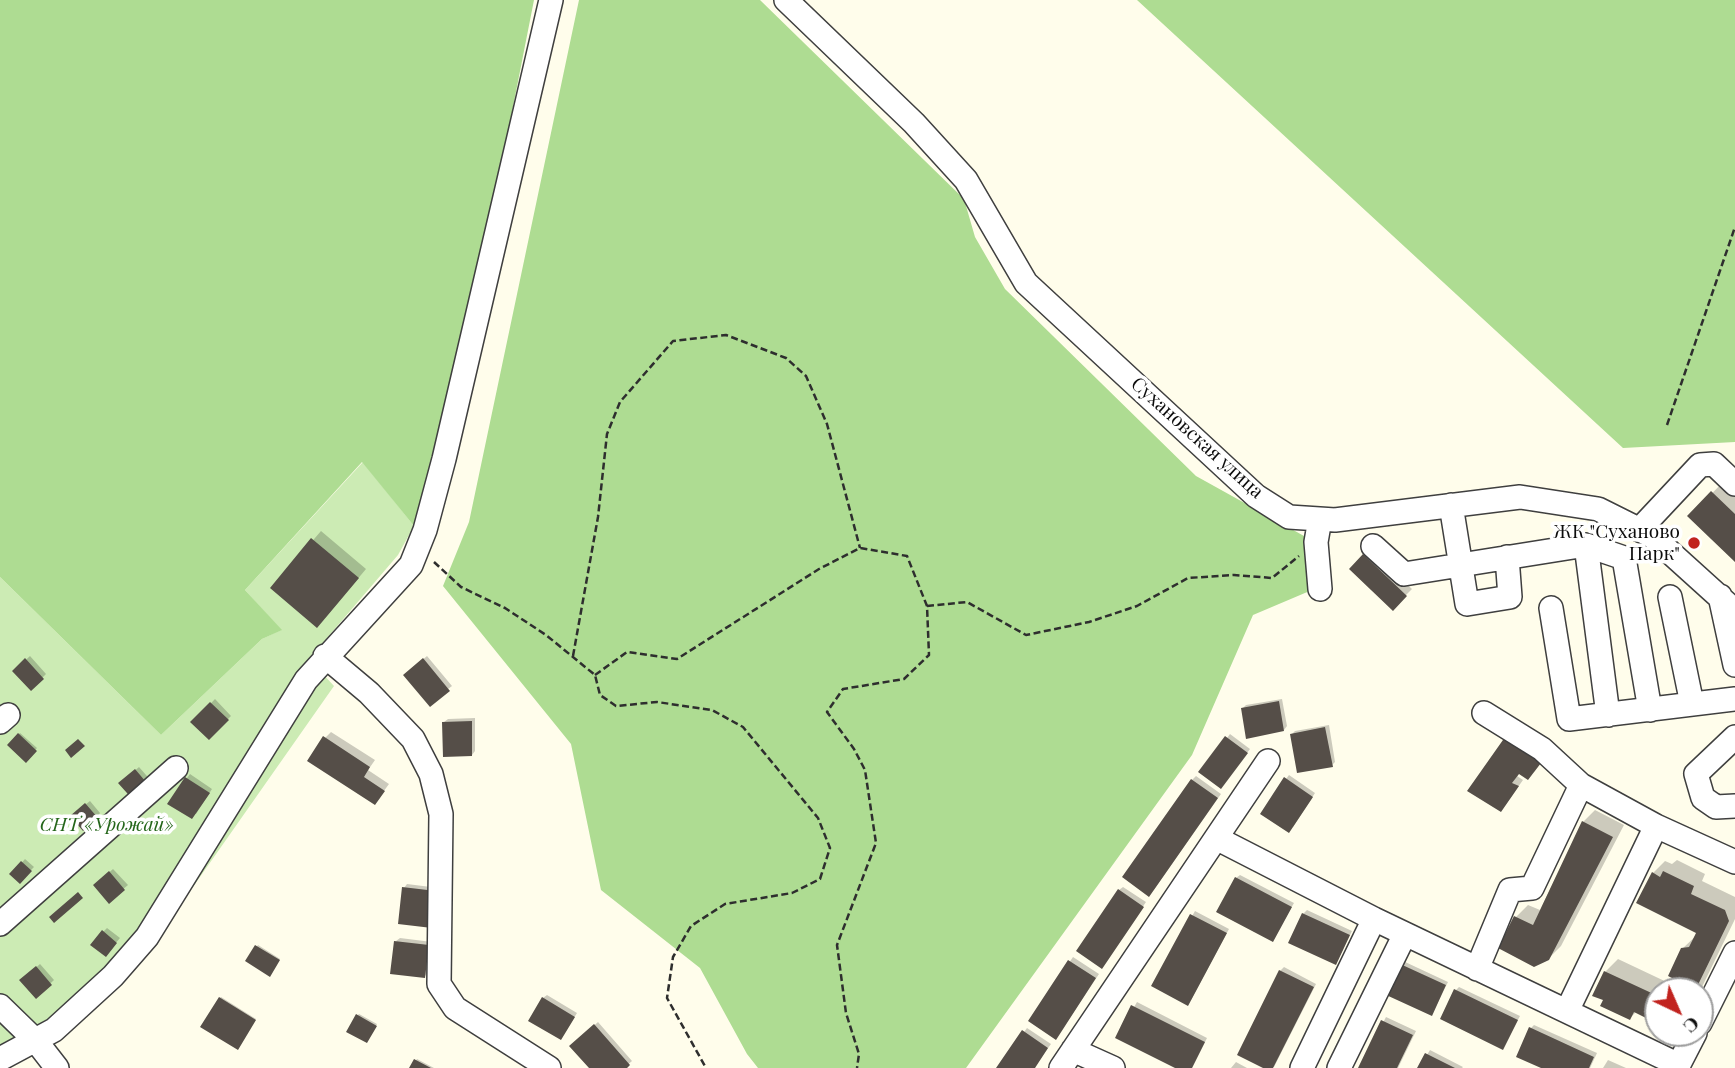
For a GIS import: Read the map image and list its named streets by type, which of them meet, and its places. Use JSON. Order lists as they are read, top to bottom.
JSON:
{
  "streets": {
    "street": ["Сухановская улица"]
  },
  "parks": ["СНТ «Урожай»"],
  "places": ["ЖК \"Суханово Парк\""],
  "north": "bottom right"
}
